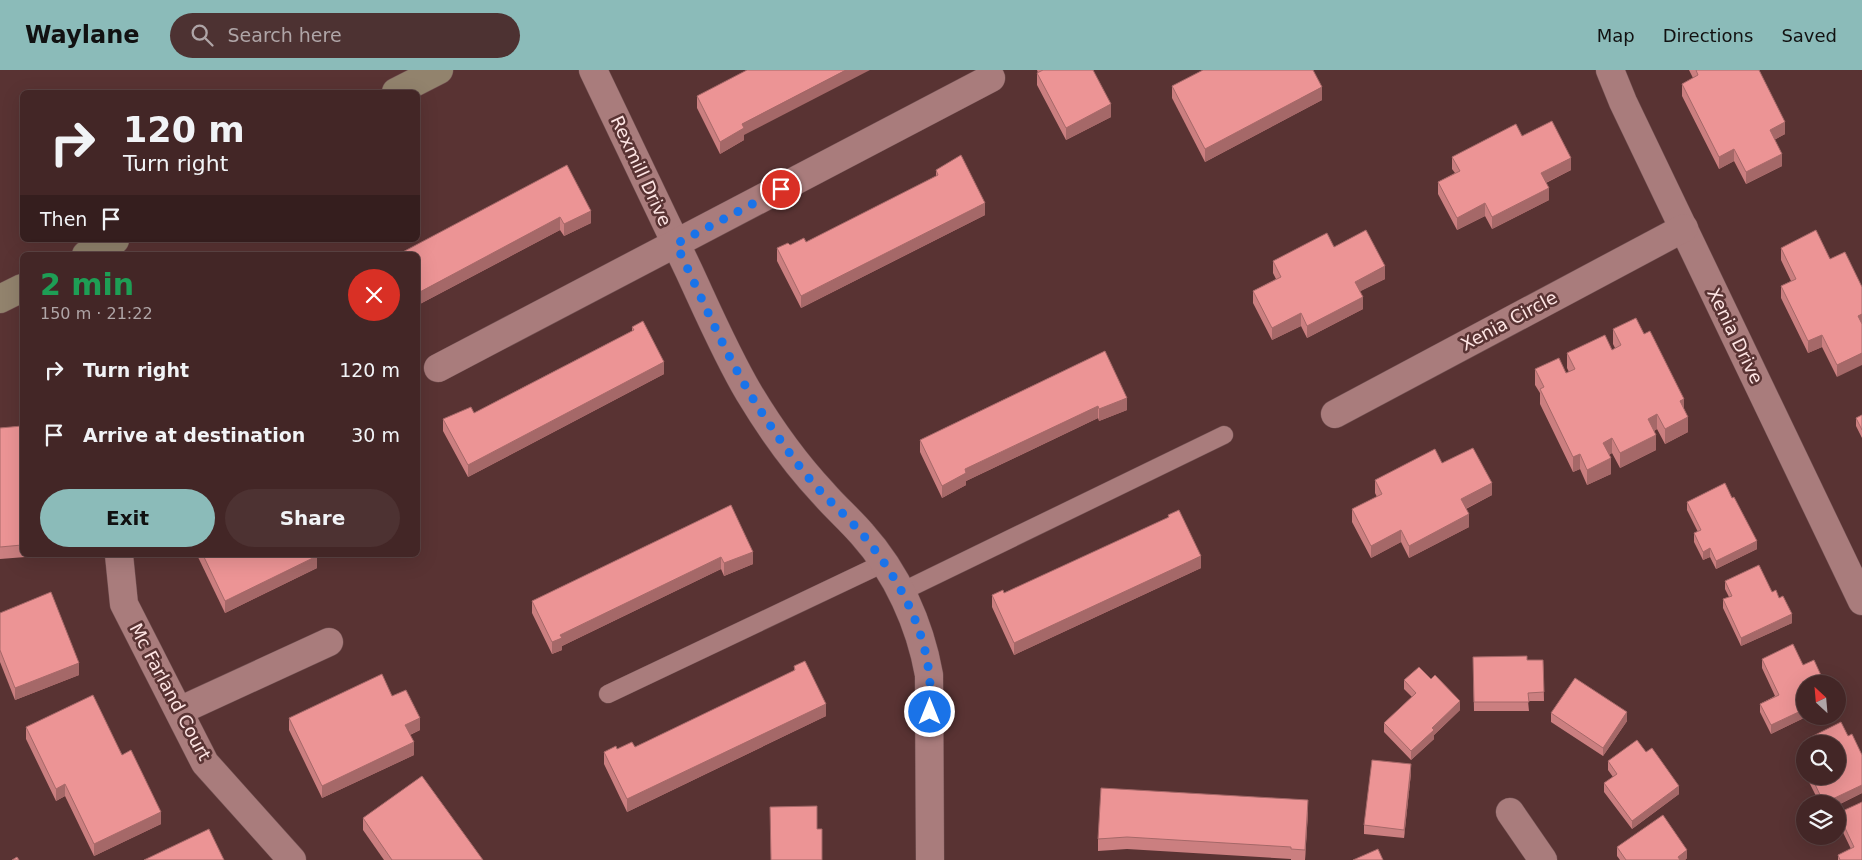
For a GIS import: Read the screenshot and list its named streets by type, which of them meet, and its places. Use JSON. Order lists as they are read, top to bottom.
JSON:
{
  "streets": {
    "street": [
      "Rexmill Drive",
      "Xenia Circle",
      "Xenia Drive",
      "Mc Farland Court"
    ]
  },
  "crossings": [
    ["Xenia Circle", "Xenia Drive"]
  ],
  "north": "top left",
  "page": {
    "header": "Waylane",
    "search": "Search here",
    "nav": ["Map", "Directions", "Saved"],
    "turn": ["120 m", "Turn right"],
    "then": "Then",
    "heading": ["2 min", "150 m · 21:22"],
    "list": [
      {
        "name": "Turn right",
        "value": "120 m"
      },
      {
        "name": "Arrive at destination",
        "value": "30 m"
      }
    ],
    "buttons": ["Exit", "Share"]
  }
}
